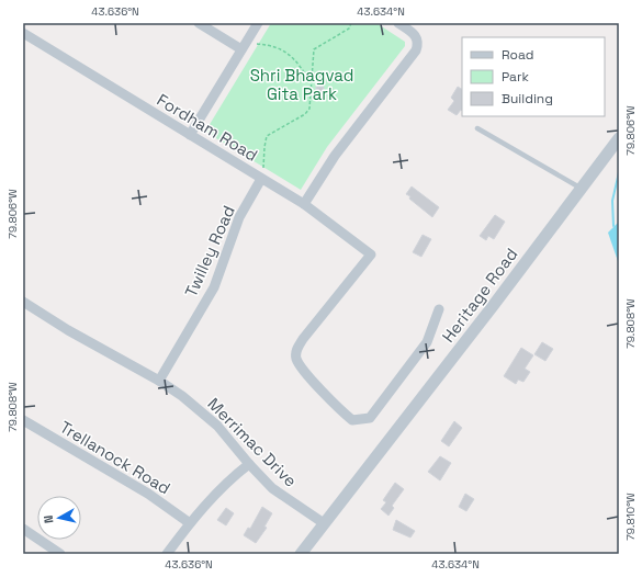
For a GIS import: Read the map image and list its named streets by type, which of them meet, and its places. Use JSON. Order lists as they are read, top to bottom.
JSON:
{
  "streets": {
    "street": [
      "Fordham Road",
      "Twilley Road",
      "Heritage Road",
      "Merrimac Drive",
      "Trellanock Road"
    ]
  },
  "crossings": [
    ["Fordham Road", "Twilley Road"],
    ["Twilley Road", "Merrimac Drive"],
    ["Heritage Road", "Merrimac Drive"]
  ],
  "parks": ["Shri Bhagvad Gita Park"],
  "legend": ["Road", "Park", "Building"],
  "north": "left",
  "coordinates": [
    "43.636°N",
    "43.634°N",
    "79.806°W",
    "79.808°W",
    "79.810°W"
  ]
}
